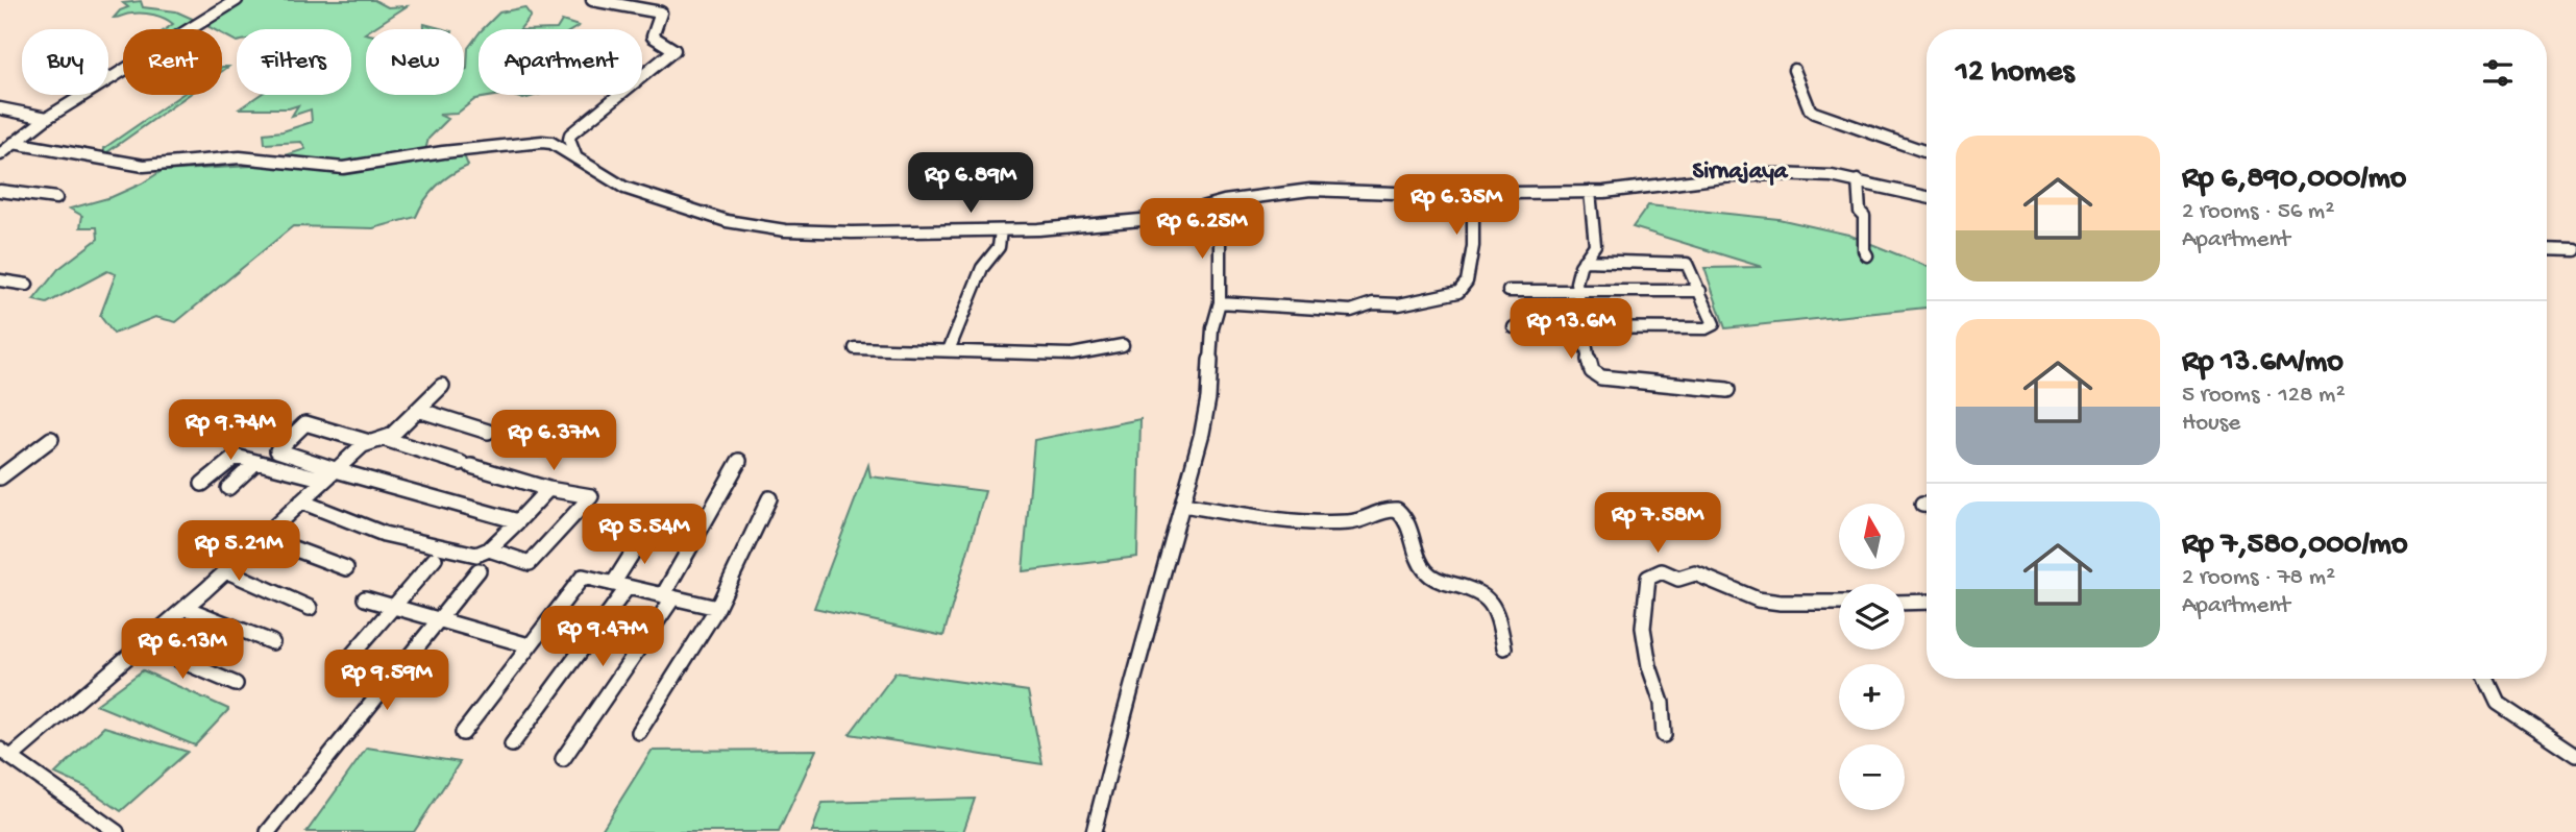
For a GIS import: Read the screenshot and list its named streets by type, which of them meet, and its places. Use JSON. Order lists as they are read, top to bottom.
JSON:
{
  "districts": ["Sirnajaya"],
  "north": "top",
  "page": {
    "chip": [
      "Buy",
      "Rent",
      "Filters",
      "New",
      "Apartment"
    ],
    "heading": "12 homes",
    "list": [
      {
        "name": "Rp 6,890,000/mo",
        "note": "2 rooms · 56 m² · Apartment"
      },
      {
        "name": "Rp 13.6M/mo",
        "note": "5 rooms · 128 m² · House"
      },
      {
        "name": "Rp 7,580,000/mo",
        "note": "2 rooms · 78 m² · Apartment"
      }
    ],
    "price": [
      "Rp 6.89M",
      "Rp 6.35M",
      "Rp 6.25M",
      "Rp 13.6M",
      "Rp 9.74M",
      "Rp 6.37M",
      "Rp 7.58M",
      "Rp 5.54M",
      "Rp 5.21M",
      "Rp 9.47M",
      "Rp 6.13M",
      "Rp 9.59M"
    ],
    "map_buttons": ["+", "−"]
  }
}
